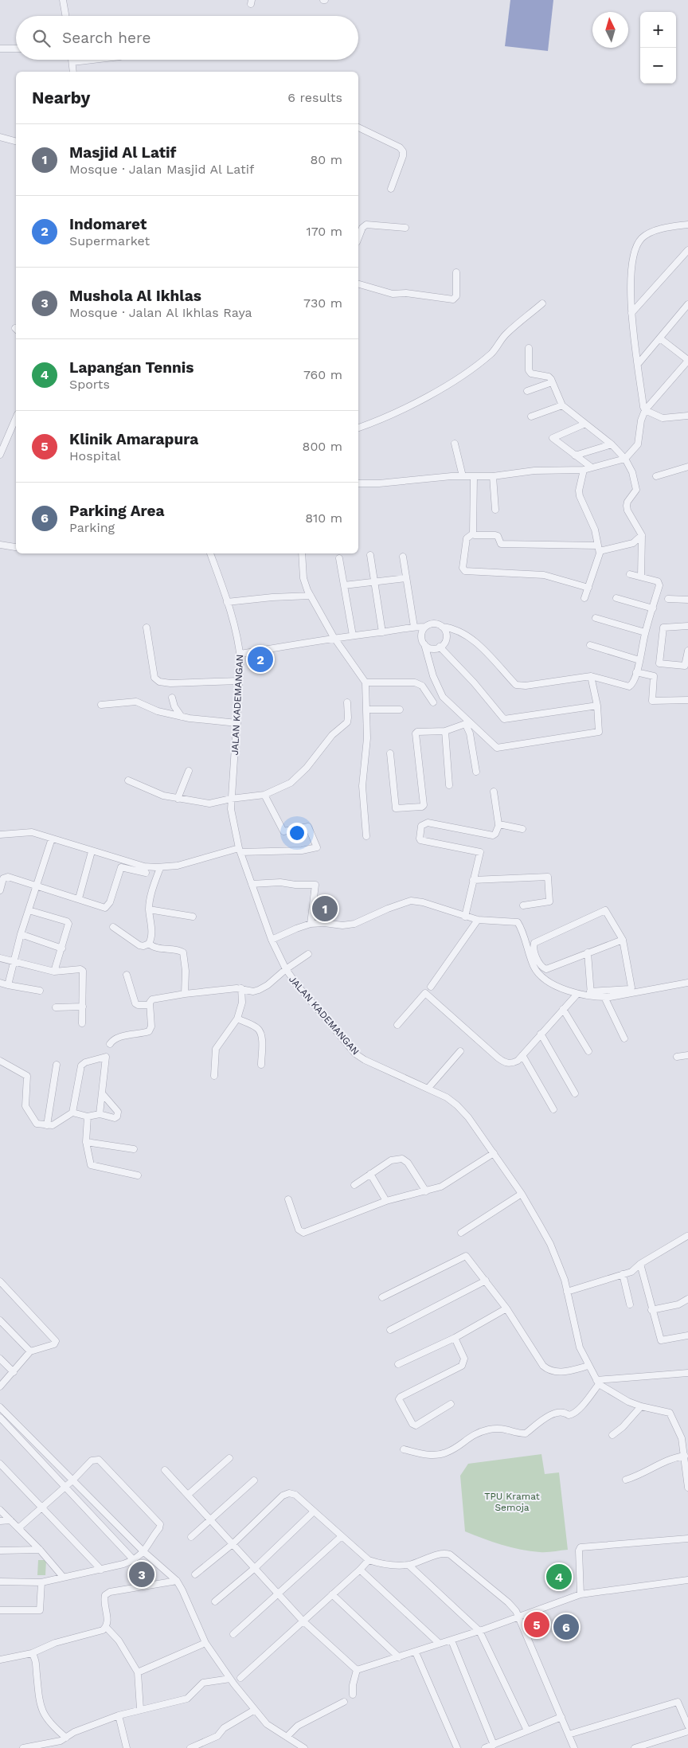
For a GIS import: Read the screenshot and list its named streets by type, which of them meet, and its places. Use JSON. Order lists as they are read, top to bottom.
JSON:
{
  "streets": {
    "street": ["JALAN KADEMANGAN"]
  },
  "parks": ["TPU Kramat Semoja"],
  "north": "top",
  "page": {
    "map_buttons": ["+", "−"],
    "search": "Search here",
    "heading": ["Nearby", "6 results"],
    "list": [
      {
        "mark": "1",
        "name": "Masjid Al Latif",
        "note": "Mosque · Jalan Masjid Al Latif",
        "value": "80 m"
      },
      {
        "mark": "2",
        "name": "Indomaret",
        "note": "Supermarket",
        "value": "170 m"
      },
      {
        "mark": "3",
        "name": "Mushola Al Ikhlas",
        "note": "Mosque · Jalan Al Ikhlas Raya",
        "value": "730 m"
      },
      {
        "mark": "4",
        "name": "Lapangan Tennis",
        "note": "Sports",
        "value": "760 m"
      },
      {
        "mark": "5",
        "name": "Klinik Amarapura",
        "note": "Hospital",
        "value": "800 m"
      },
      {
        "mark": "6",
        "name": "Parking Area",
        "note": "Parking",
        "value": "810 m"
      }
    ],
    "pins": [
      "2",
      "1",
      "3",
      "4",
      "5",
      "6"
    ]
  }
}
